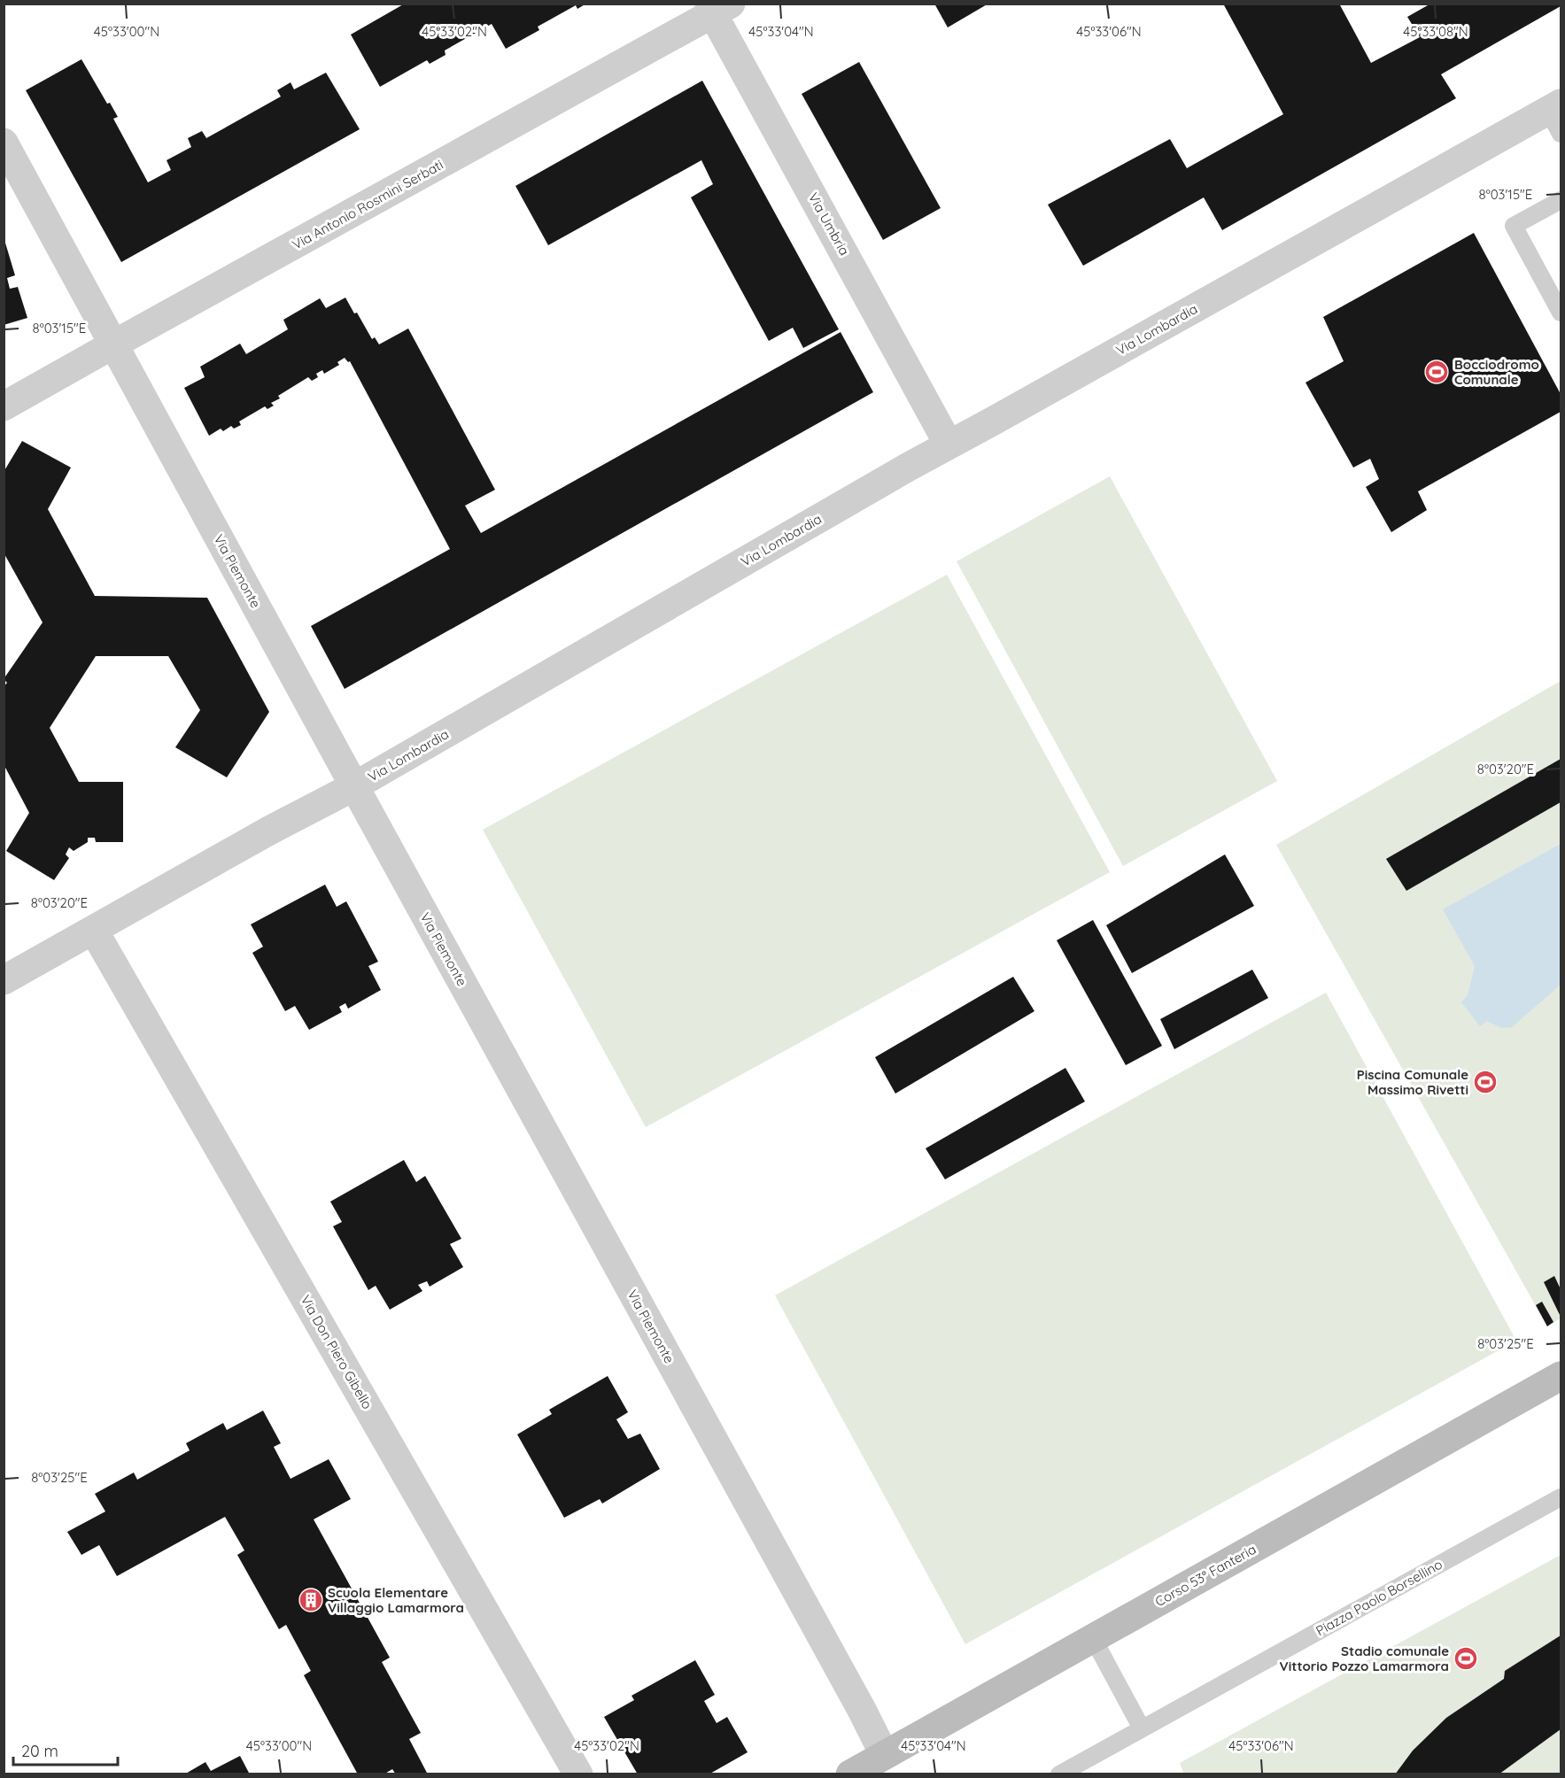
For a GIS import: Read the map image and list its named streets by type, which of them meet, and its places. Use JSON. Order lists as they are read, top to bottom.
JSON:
{
  "streets": {
    "street": [
      "Via Antonio Rosmini Serbati",
      "Via Umbria",
      "Via Lombardia",
      "Via Piemonte",
      "Via Don Piero Gibello",
      "Corso 53° Fanteria"
    ],
    "lane": ["Piazza Paolo Borsellino"]
  },
  "crossings": [
    ["Via Antonio Rosmini Serbati", "Via Umbria"],
    ["Via Antonio Rosmini Serbati", "Via Piemonte"],
    ["Via Umbria", "Via Lombardia"],
    ["Via Lombardia", "Via Piemonte"],
    ["Via Lombardia", "Via Don Piero Gibello"],
    ["Via Piemonte", "Corso 53° Fanteria"]
  ],
  "places": {
    "sports": ["Bocciodromo Comunale", "Piscina Comunale Massimo Rivetti", "Stadio comunale Vittorio Pozzo Lamarmora"],
    "building": ["Scuola Elementare Villaggio Lamarmora"]
  },
  "scale_bar": "20 m",
  "coordinates": [
    "45°33'00\"N",
    "45°33'02\"N",
    "45°33'04\"N",
    "45°33'06\"N",
    "45°33'08\"N",
    "8°03'15\"E",
    "8°03'20\"E",
    "8°03'25\"E"
  ]
}
